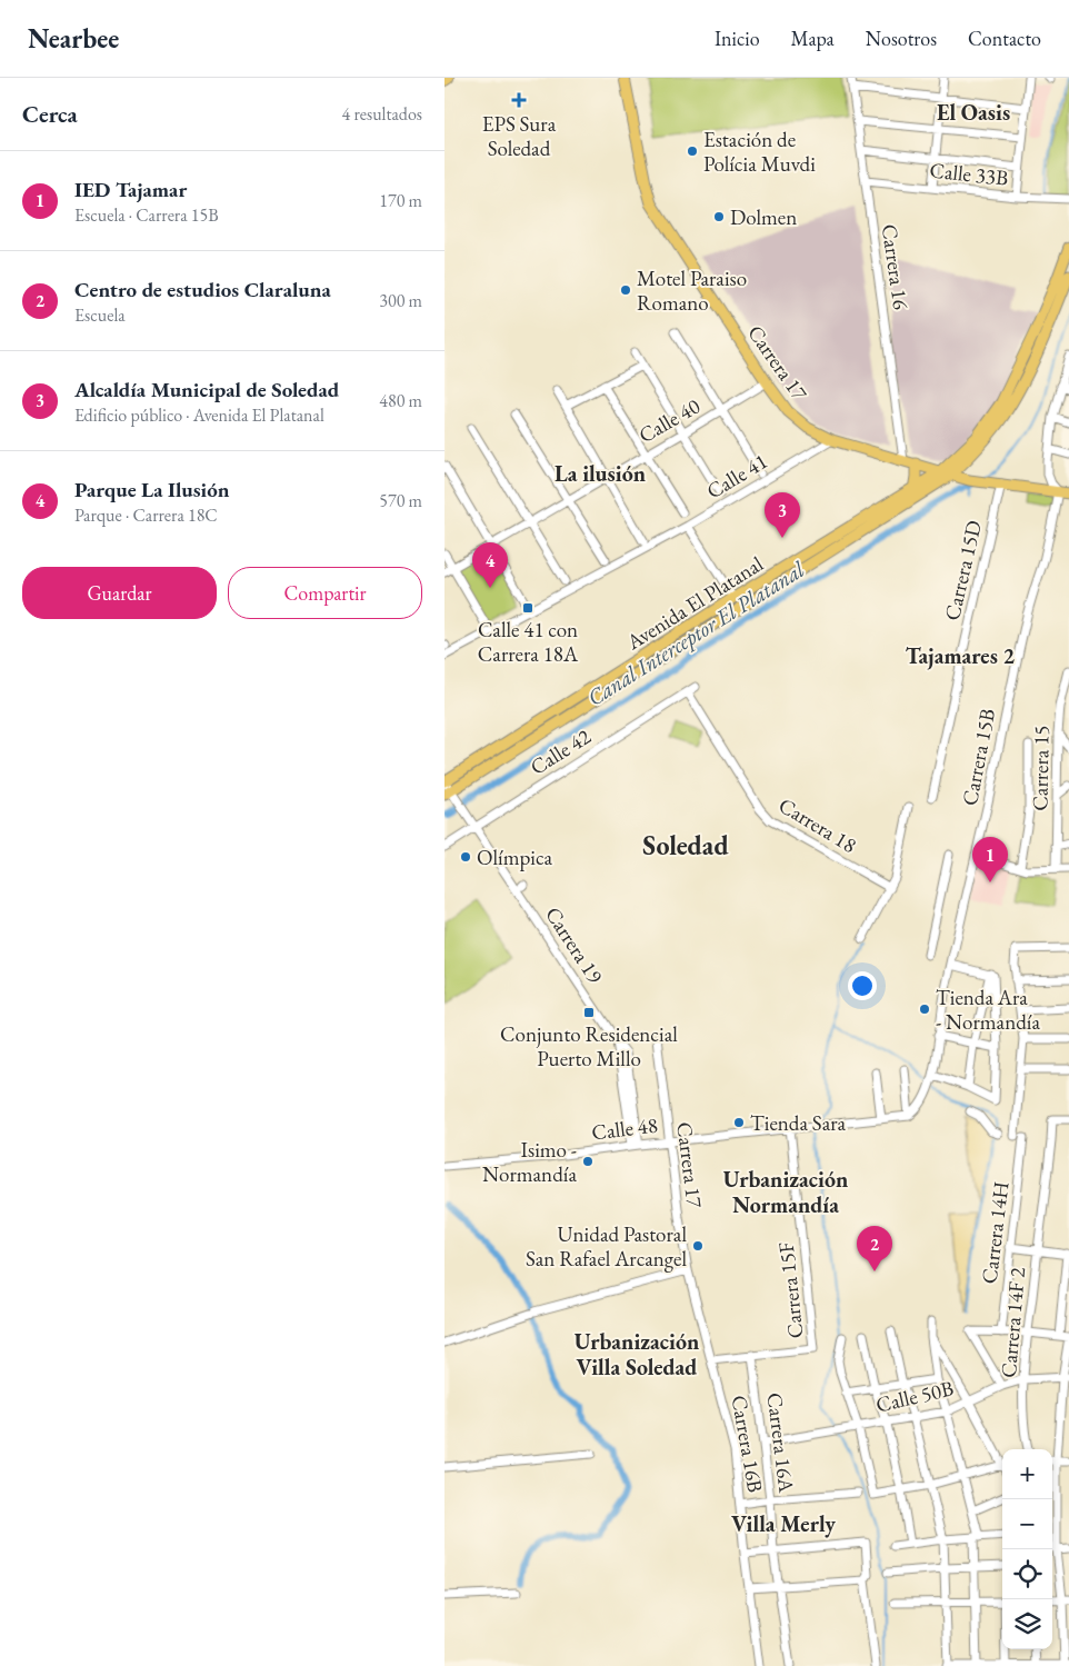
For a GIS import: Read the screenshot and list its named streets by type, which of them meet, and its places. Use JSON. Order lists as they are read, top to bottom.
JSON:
{
  "streets": {
    "main road": ["Carrera 17", "Avenida El Platanal"],
    "street": [
      "Calle 33B",
      "Carrera 16",
      "Calle 40",
      "Calle 41",
      "Carrera 15D",
      "Calle 42",
      "Carrera 15B",
      "Carrera 15",
      "Carrera 18",
      "Carrera 19",
      "Calle 48",
      "Carrera 14H",
      "Carrera 15F",
      "Carrera 14F 2",
      "Calle 50B",
      "Carrera 16A",
      "Carrera 16B"
    ]
  },
  "crossings": [
    ["Calle 33B", "Carrera 16"],
    ["Carrera 17", "Calle 40"],
    ["Carrera 17", "Calle 41"],
    ["Carrera 17", "Calle 48"],
    ["Carrera 17", "Carrera 16B"],
    ["Avenida El Platanal", "Carrera 19"],
    ["Calle 42", "Carrera 18"],
    ["Calle 42", "Carrera 19"],
    ["Carrera 15B", "Calle 48"],
    ["Carrera 19", "Calle 48"],
    ["Calle 48", "Carrera 15F"],
    ["Carrera 15F", "Carrera 16A"],
    ["Carrera 14F 2", "Calle 50B"],
    ["Calle 50B", "Carrera 16A"]
  ],
  "districts": [
    "El Oasis",
    "La ilusión",
    "Tajamares 2",
    "Soledad",
    "Urbanización Normandía",
    "Urbanización Villa Soledad",
    "Villa Merly"
  ],
  "water": ["Canal Interceptor El Platanal"],
  "places": {
    "health": ["EPS Sura Soledad"],
    "other": [
      "Estación de Polícia Muvdi",
      "Dolmen",
      "Motel Paraiso Romano",
      "Olímpica",
      "Tienda Ara - Normandía",
      "Tienda Sara",
      "Isimo - Normandía",
      "Unidad Pastoral San Rafael Arcangel"
    ],
    "transit": ["Calle 41 con Carrera 18A", "Conjunto Residencial Puerto Millo"]
  },
  "page": {
    "header": "Nearbee",
    "nav": [
      "Inicio",
      "Mapa",
      "Nosotros",
      "Contacto"
    ],
    "heading": ["Cerca", "4 resultados"],
    "list": [
      {
        "mark": "1",
        "name": "IED Tajamar",
        "note": "Escuela · Carrera 15B",
        "value": "170 m"
      },
      {
        "mark": "2",
        "name": "Centro de estudios Claraluna",
        "note": "Escuela",
        "value": "300 m"
      },
      {
        "mark": "3",
        "name": "Alcaldía Municipal de Soledad",
        "note": "Edificio público · Avenida El Platanal",
        "value": "480 m"
      },
      {
        "mark": "4",
        "name": "Parque La Ilusión",
        "note": "Parque · Carrera 18C",
        "value": "570 m"
      }
    ],
    "pins": [
      "3",
      "4",
      "1",
      "2"
    ],
    "buttons": ["Guardar", "Compartir"],
    "map_buttons": ["+", "−"]
  }
}
